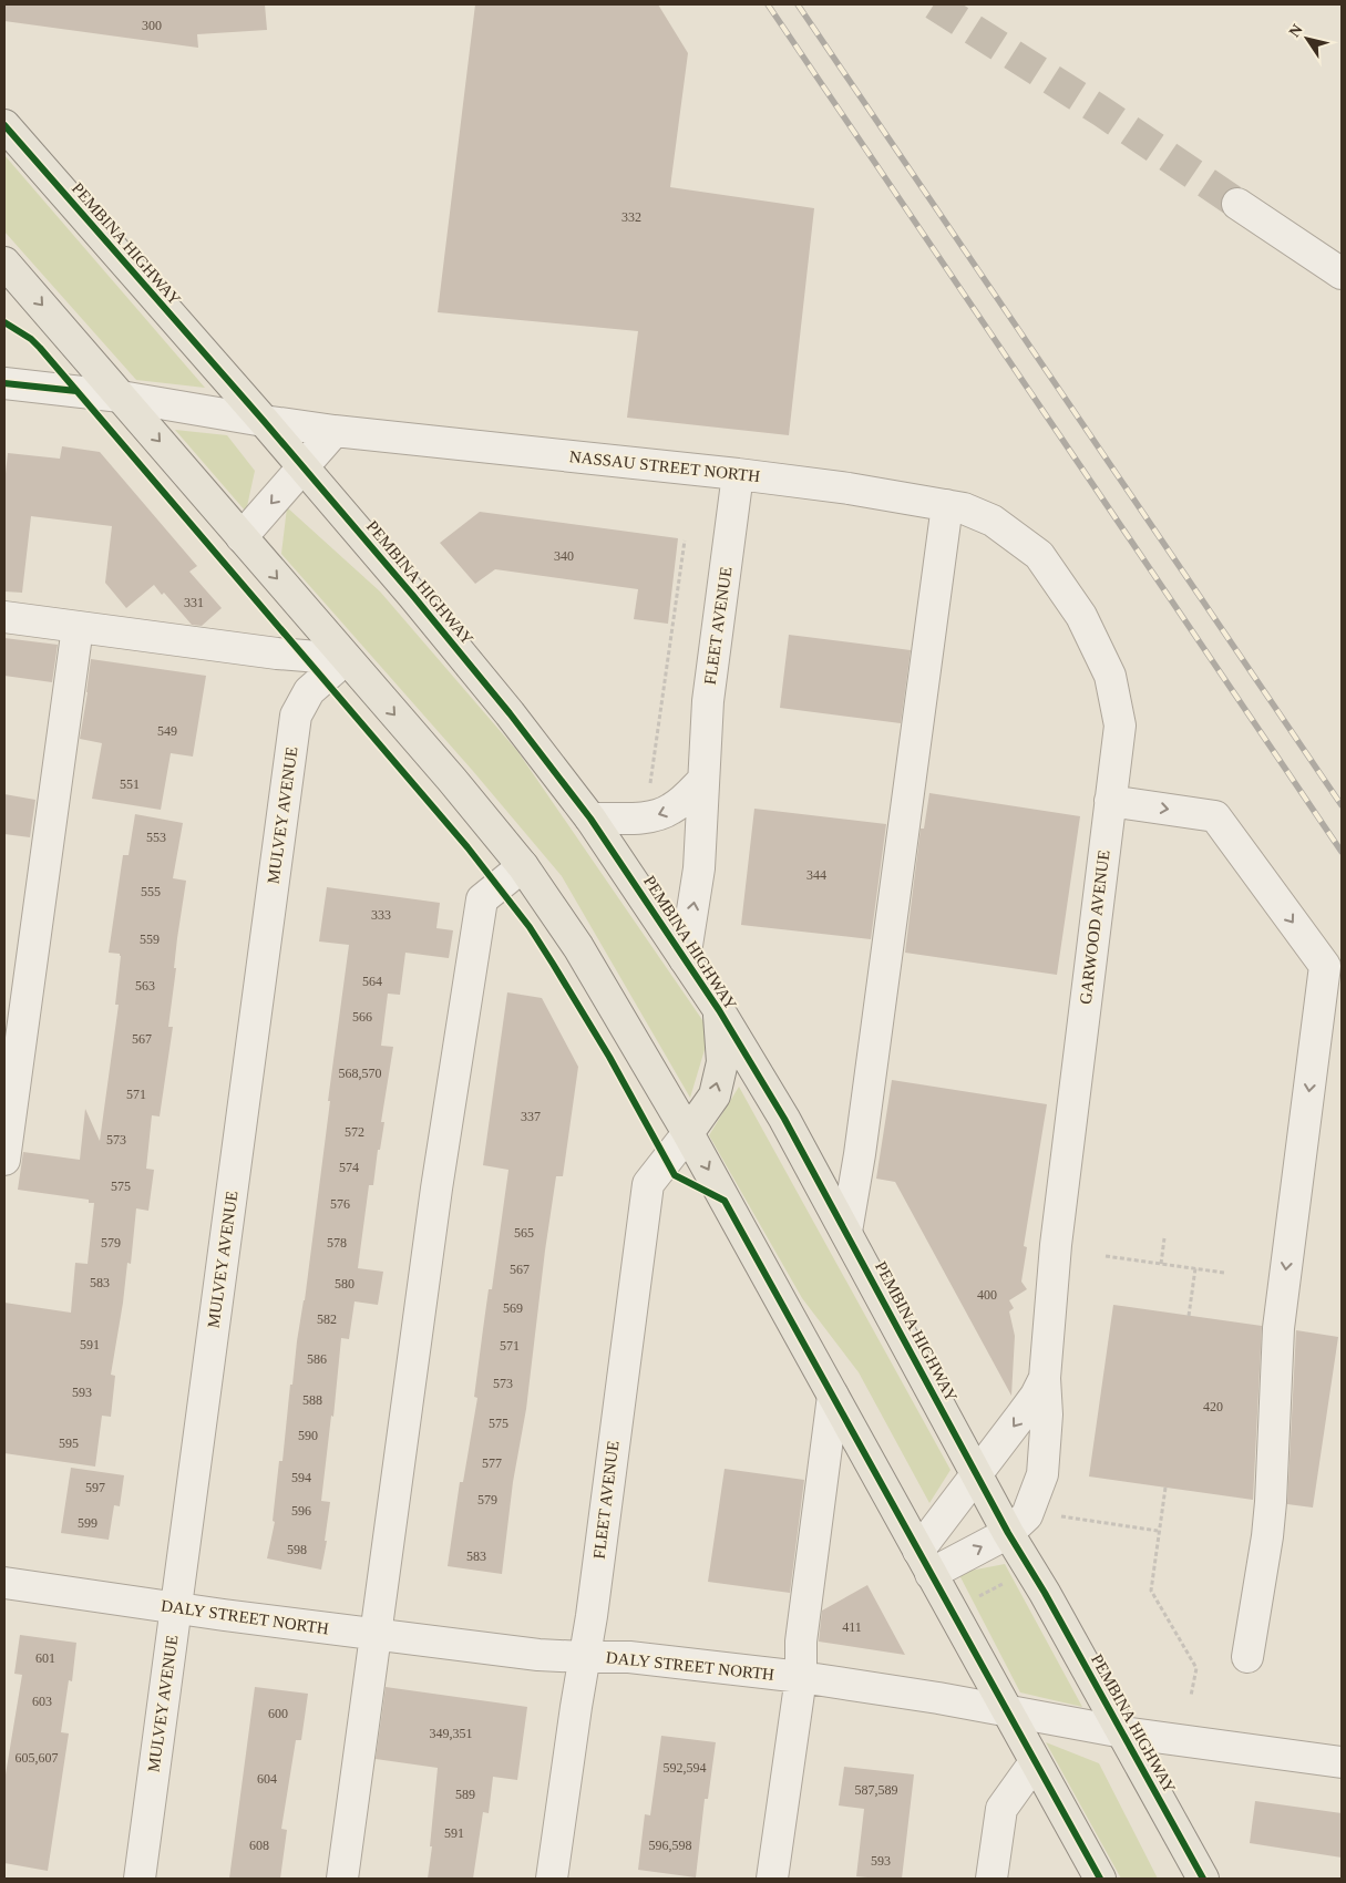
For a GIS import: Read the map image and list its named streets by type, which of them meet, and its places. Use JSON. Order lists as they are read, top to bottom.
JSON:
{
  "streets": {
    "main road": ["PEMBINA HIGHWAY"],
    "street": [
      "NASSAU STREET NORTH",
      "FLEET AVENUE",
      "MULVEY AVENUE",
      "GARWOOD AVENUE",
      "DALY STREET NORTH"
    ]
  },
  "crossings": [
    ["PEMBINA HIGHWAY", "NASSAU STREET NORTH"],
    ["PEMBINA HIGHWAY", "FLEET AVENUE"],
    ["PEMBINA HIGHWAY", "GARWOOD AVENUE"],
    ["PEMBINA HIGHWAY", "DALY STREET NORTH"],
    ["NASSAU STREET NORTH", "FLEET AVENUE"],
    ["NASSAU STREET NORTH", "GARWOOD AVENUE"],
    ["FLEET AVENUE", "DALY STREET NORTH"],
    ["MULVEY AVENUE", "DALY STREET NORTH"]
  ],
  "house_numbers": [
    "300",
    "332",
    "340",
    "331",
    "549",
    "551",
    "553",
    "344",
    "555",
    "333",
    "559",
    "564",
    "563",
    "566",
    "567",
    "568,570",
    "571",
    "337",
    "572",
    "573",
    "574",
    "575",
    "576",
    "565",
    "579",
    "578",
    "567",
    "583",
    "580",
    "400",
    "569",
    "582",
    "591",
    "571",
    "586",
    "573",
    "593",
    "588",
    "420",
    "575",
    "590",
    "595",
    "577",
    "594",
    "597",
    "579",
    "596",
    "599",
    "598",
    "583",
    "411",
    "601",
    "603",
    "600",
    "349,351",
    "605,607",
    "592,594",
    "604",
    "587,589",
    "589",
    "591",
    "608",
    "596,598",
    "593"
  ],
  "north": "top left"
}
